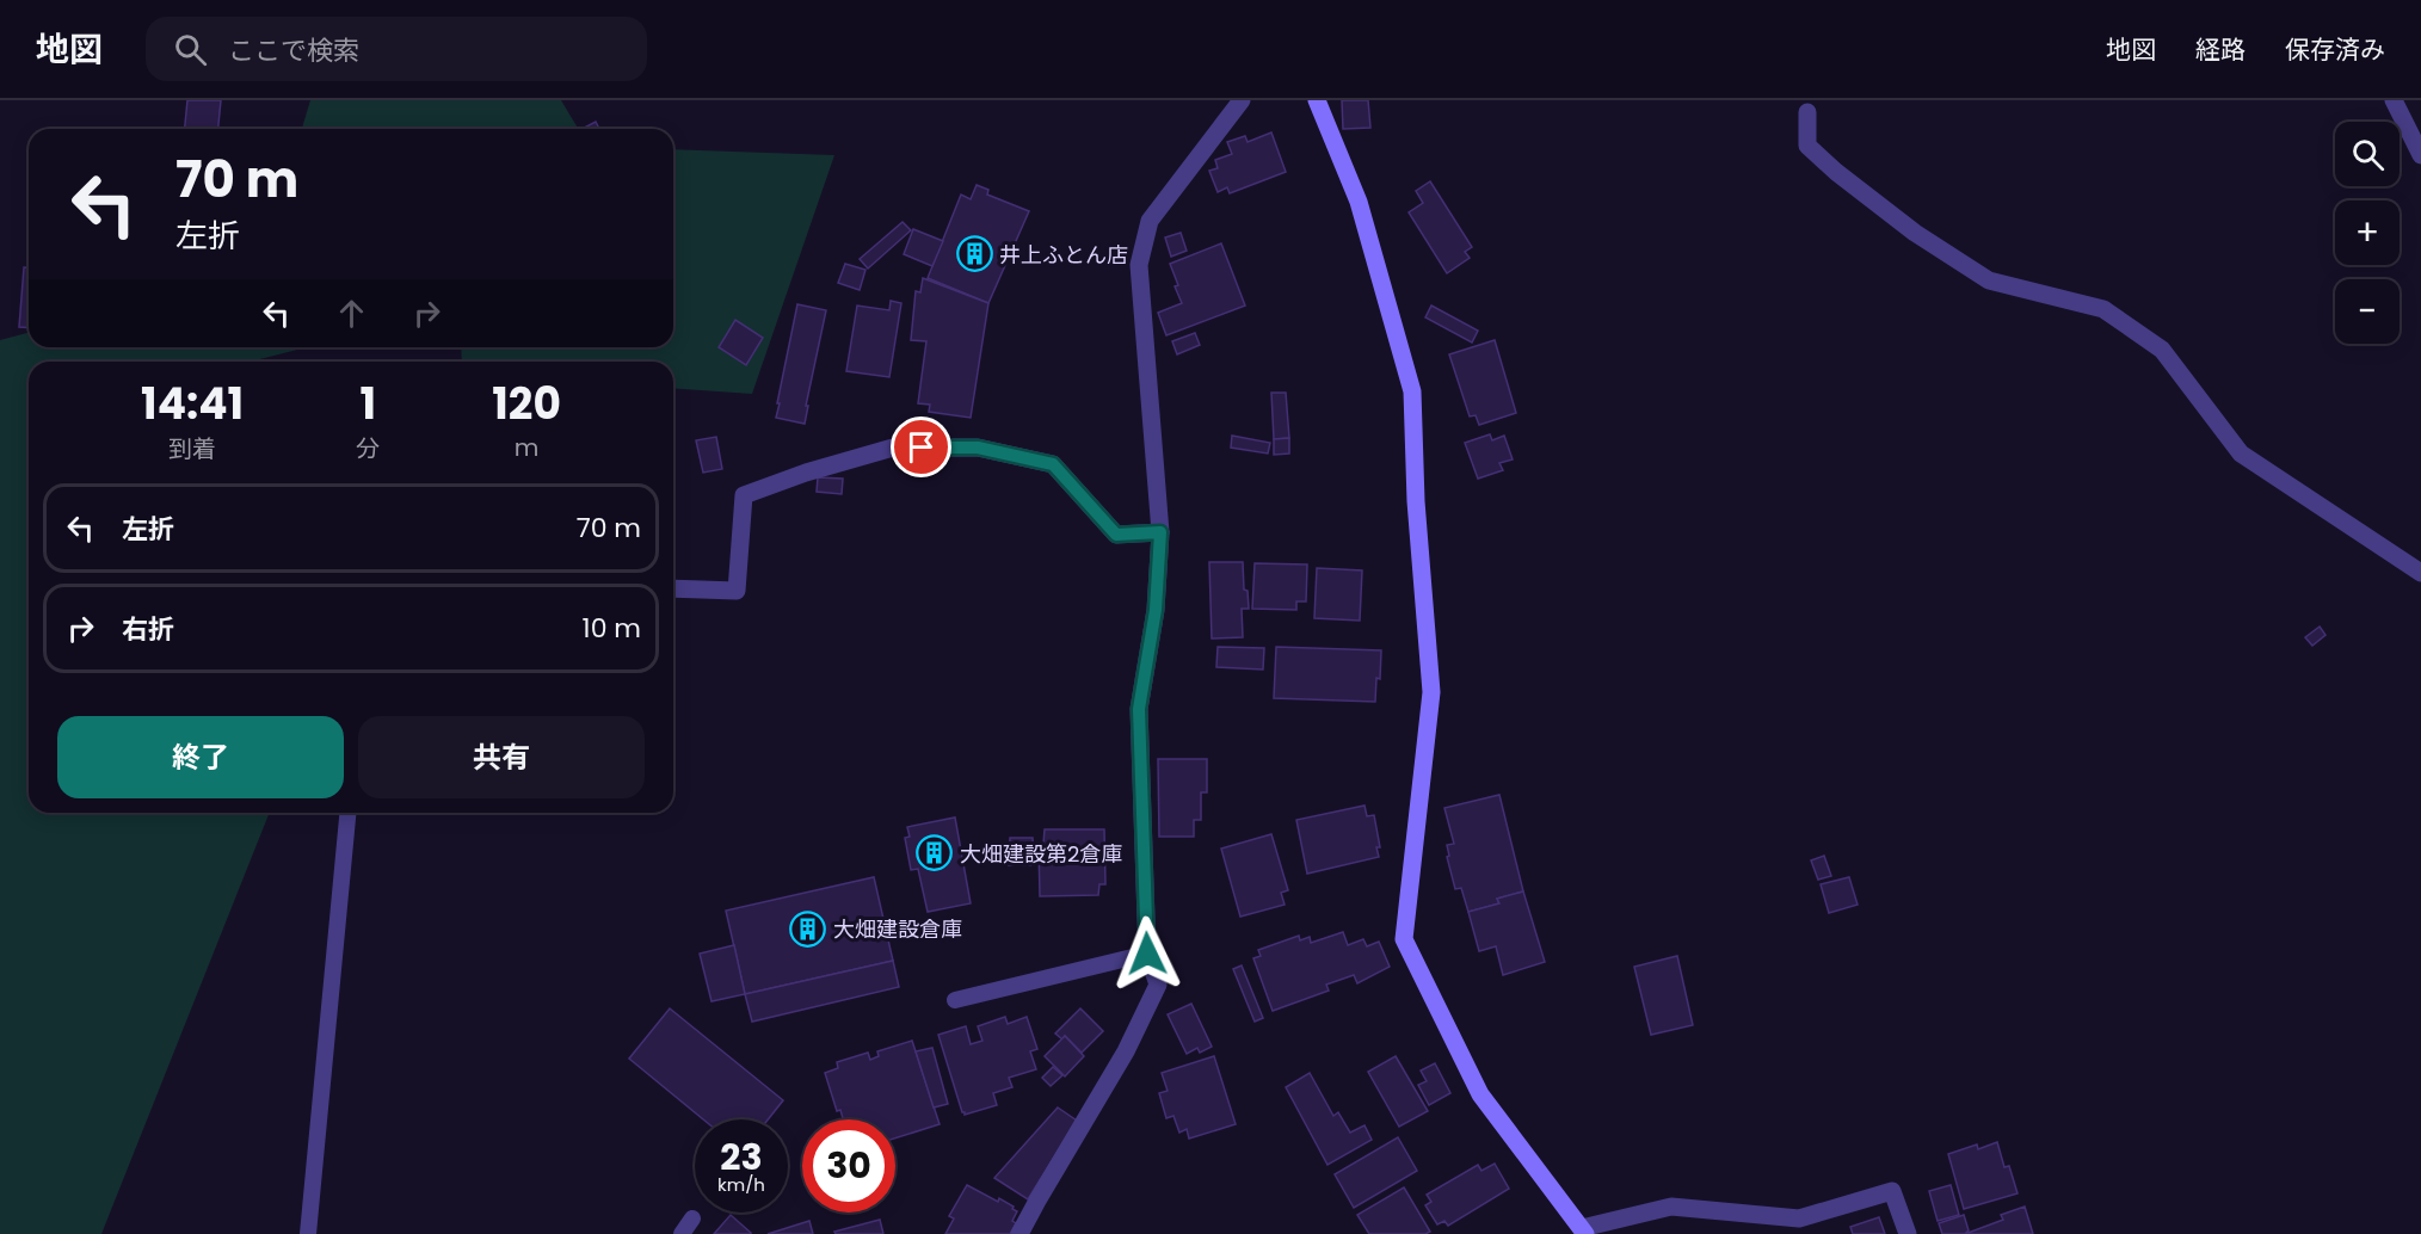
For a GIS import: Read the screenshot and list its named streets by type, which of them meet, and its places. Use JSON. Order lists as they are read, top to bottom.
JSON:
{
  "places": {
    "building": ["井上ふとん店", "大畑建設第2倉庫", "大畑建設倉庫"]
  },
  "page": {
    "header": "地図",
    "search": "ここで検索",
    "nav": ["地図", "経路", "保存済み"],
    "map_buttons": ["+", "−"],
    "turn": ["70 m", "左折"],
    "eta": [
      "14:41",
      "到着",
      "1",
      "分",
      "120",
      "m"
    ],
    "list": [
      {
        "name": "左折",
        "value": "70 m"
      },
      {
        "name": "右折",
        "value": "10 m"
      }
    ],
    "buttons": ["終了", "共有"],
    "speed": "23 km/h",
    "limit": "30"
  }
}
